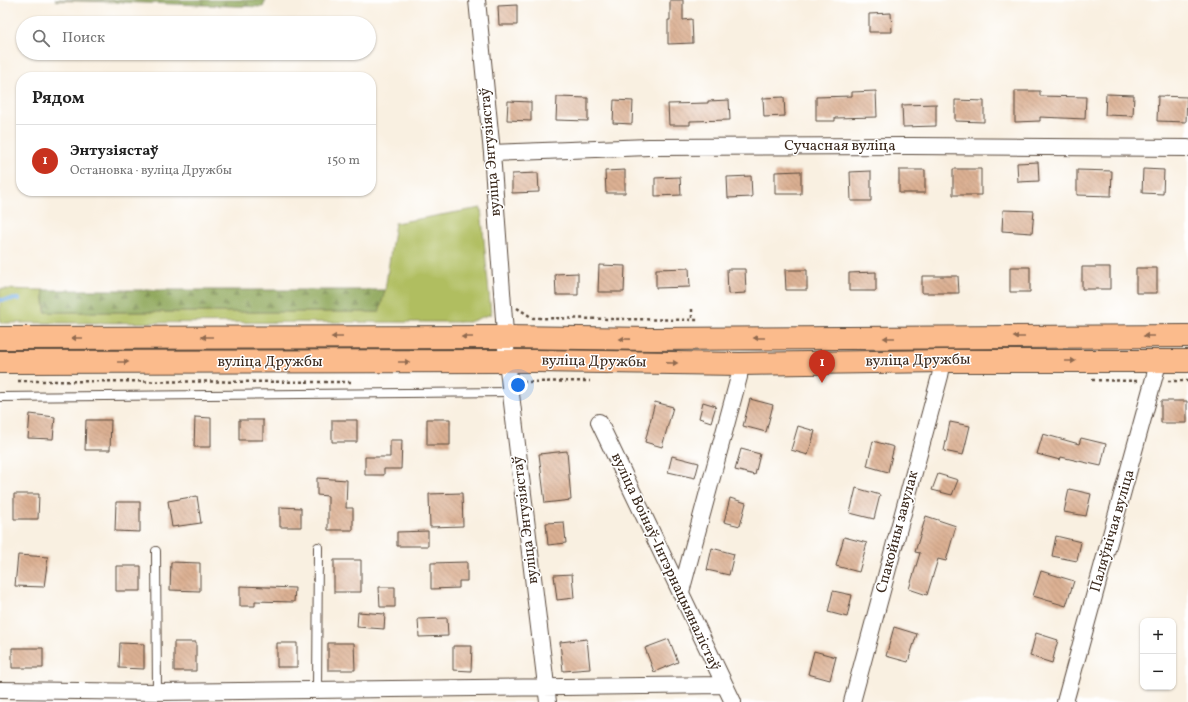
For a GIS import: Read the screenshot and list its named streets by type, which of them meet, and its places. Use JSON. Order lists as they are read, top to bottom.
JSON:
{
  "streets": {
    "main road": ["вуліца Дружбы"],
    "street": [
      "Сучасная вуліца",
      "вуліца Энтузіястаў",
      "Паляўнічая вуліца",
      "Спакойны завулак",
      "вуліца Воінаў-Інтэрнацыяналістаў"
    ]
  },
  "crossings": [
    ["Сучасная вуліца", "вуліца Энтузіястаў"],
    ["вуліца Энтузіястаў", "вуліца Дружбы"],
    ["вуліца Дружбы", "Паляўнічая вуліца"],
    ["вуліца Дружбы", "Спакойны завулак"]
  ],
  "page": {
    "search": "Поиск",
    "heading": "Рядом",
    "list": [
      {
        "mark": "1",
        "name": "Энтузіястаў",
        "note": "Остановка · вуліца Дружбы",
        "value": "150 m"
      }
    ],
    "pins": "1",
    "map_buttons": ["+", "−"]
  }
}
